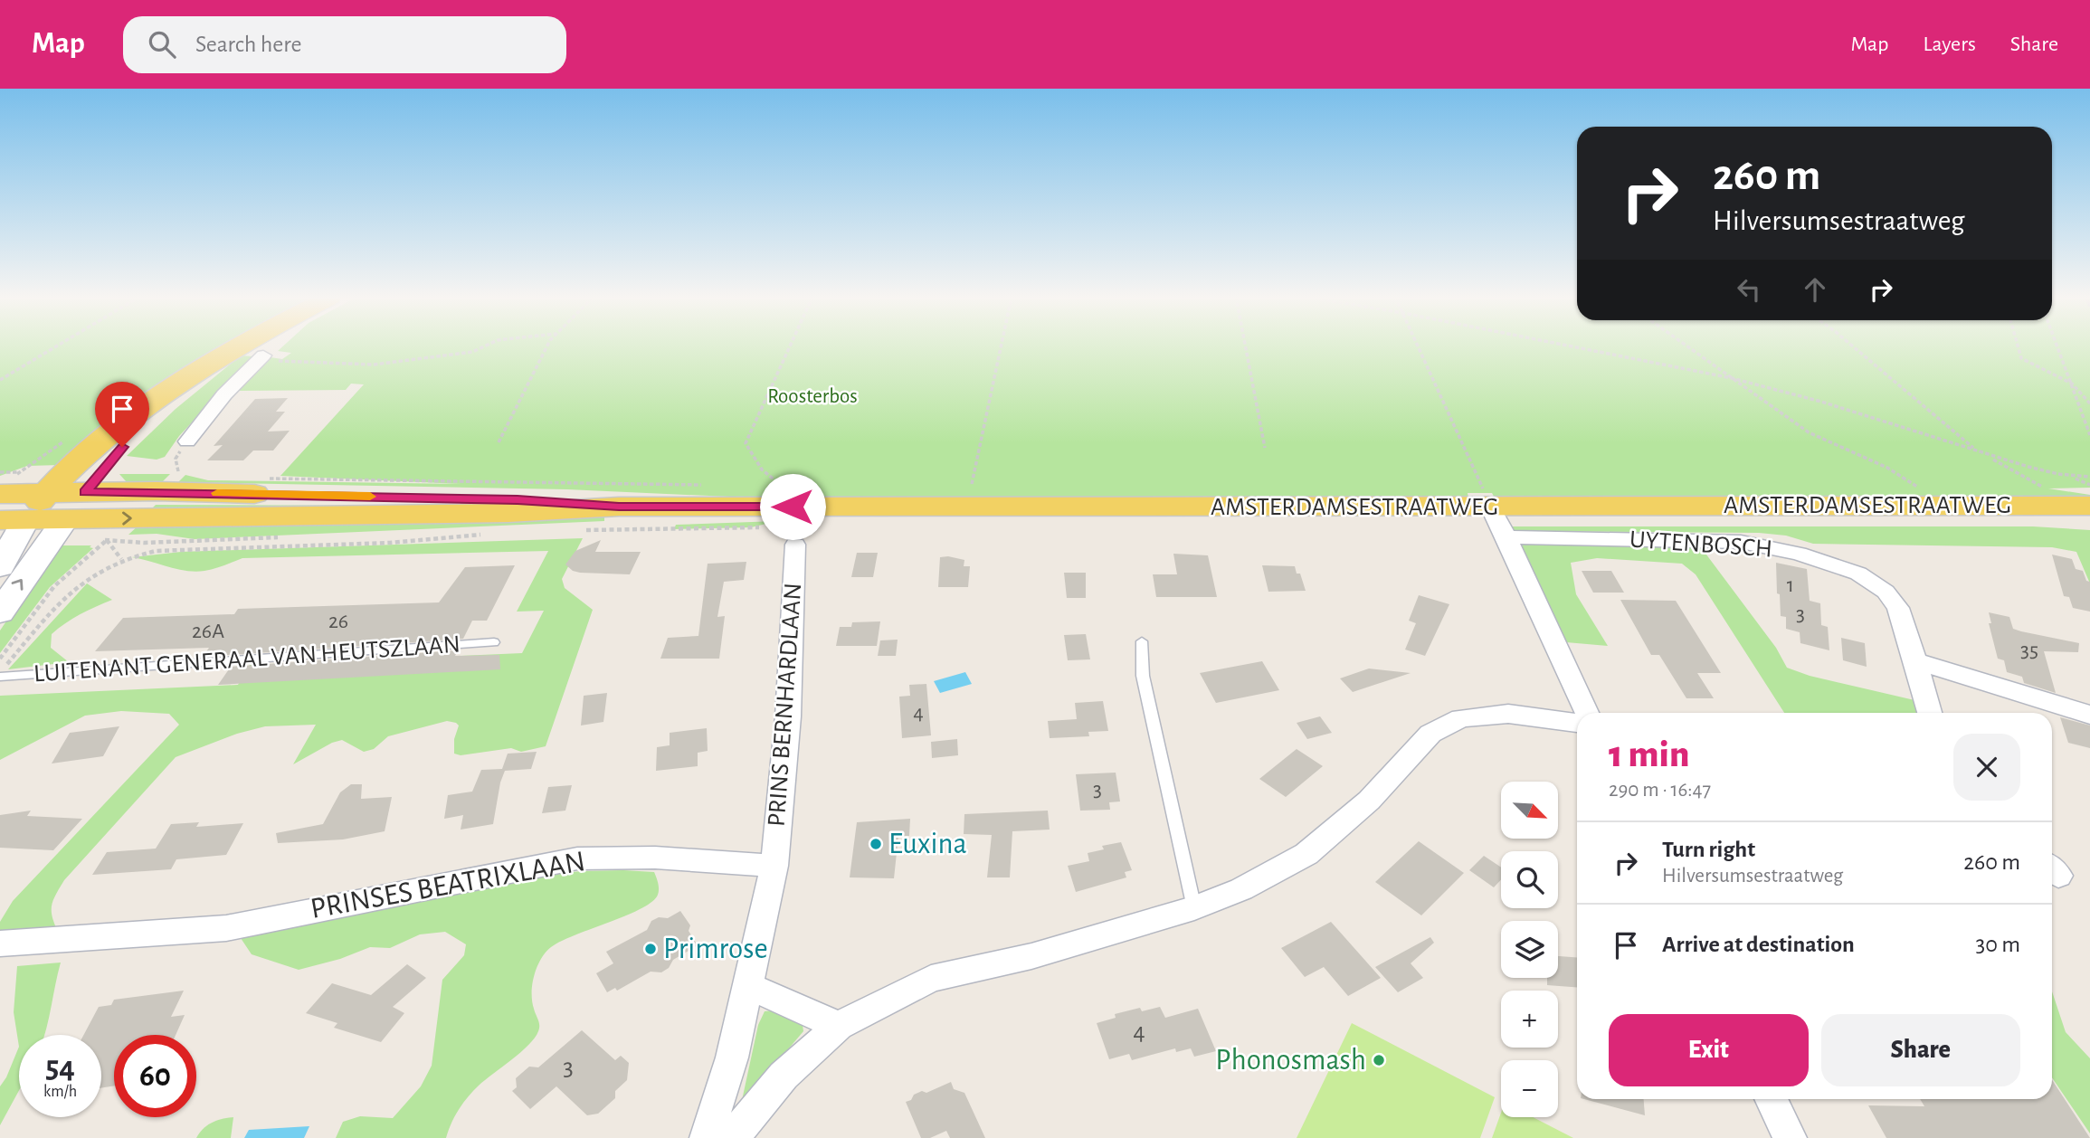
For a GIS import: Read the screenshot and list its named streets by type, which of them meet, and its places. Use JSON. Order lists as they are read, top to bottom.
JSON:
{
  "streets": {
    "main road": ["AMSTERDAMSESTRAATWEG"],
    "street": ["UYTENBOSCH", "PRINS BERNHARDLAAN", "PRINSES BEATRIXLAAN"],
    "lane": ["LUITENANT GENERAAL VAN HEUTSZLAAN"]
  },
  "crossings": [
    ["PRINS BERNHARDLAAN", "PRINSES BEATRIXLAAN"]
  ],
  "parks": ["Roosterbos"],
  "places": ["Euxina", "Primrose", "Phonosmash"],
  "house_numbers": [
    "1",
    "3",
    "26",
    "26A",
    "35",
    "4",
    "3",
    "4",
    "3"
  ],
  "north": "bottom right",
  "page": {
    "header": "Map",
    "search": "Search here",
    "nav": ["Map", "Layers", "Share"],
    "turn": ["260 m", "Hilversumsestraatweg"],
    "heading": ["1 min", "290 m · 16:47"],
    "map_buttons": ["+", "−"],
    "list": [
      {
        "name": "Turn right",
        "note": "Hilversumsestraatweg",
        "value": "260 m"
      },
      {
        "name": "Arrive at destination",
        "value": "30 m"
      }
    ],
    "buttons": ["Exit", "Share"],
    "speed": "54 km/h",
    "limit": "60"
  }
}
